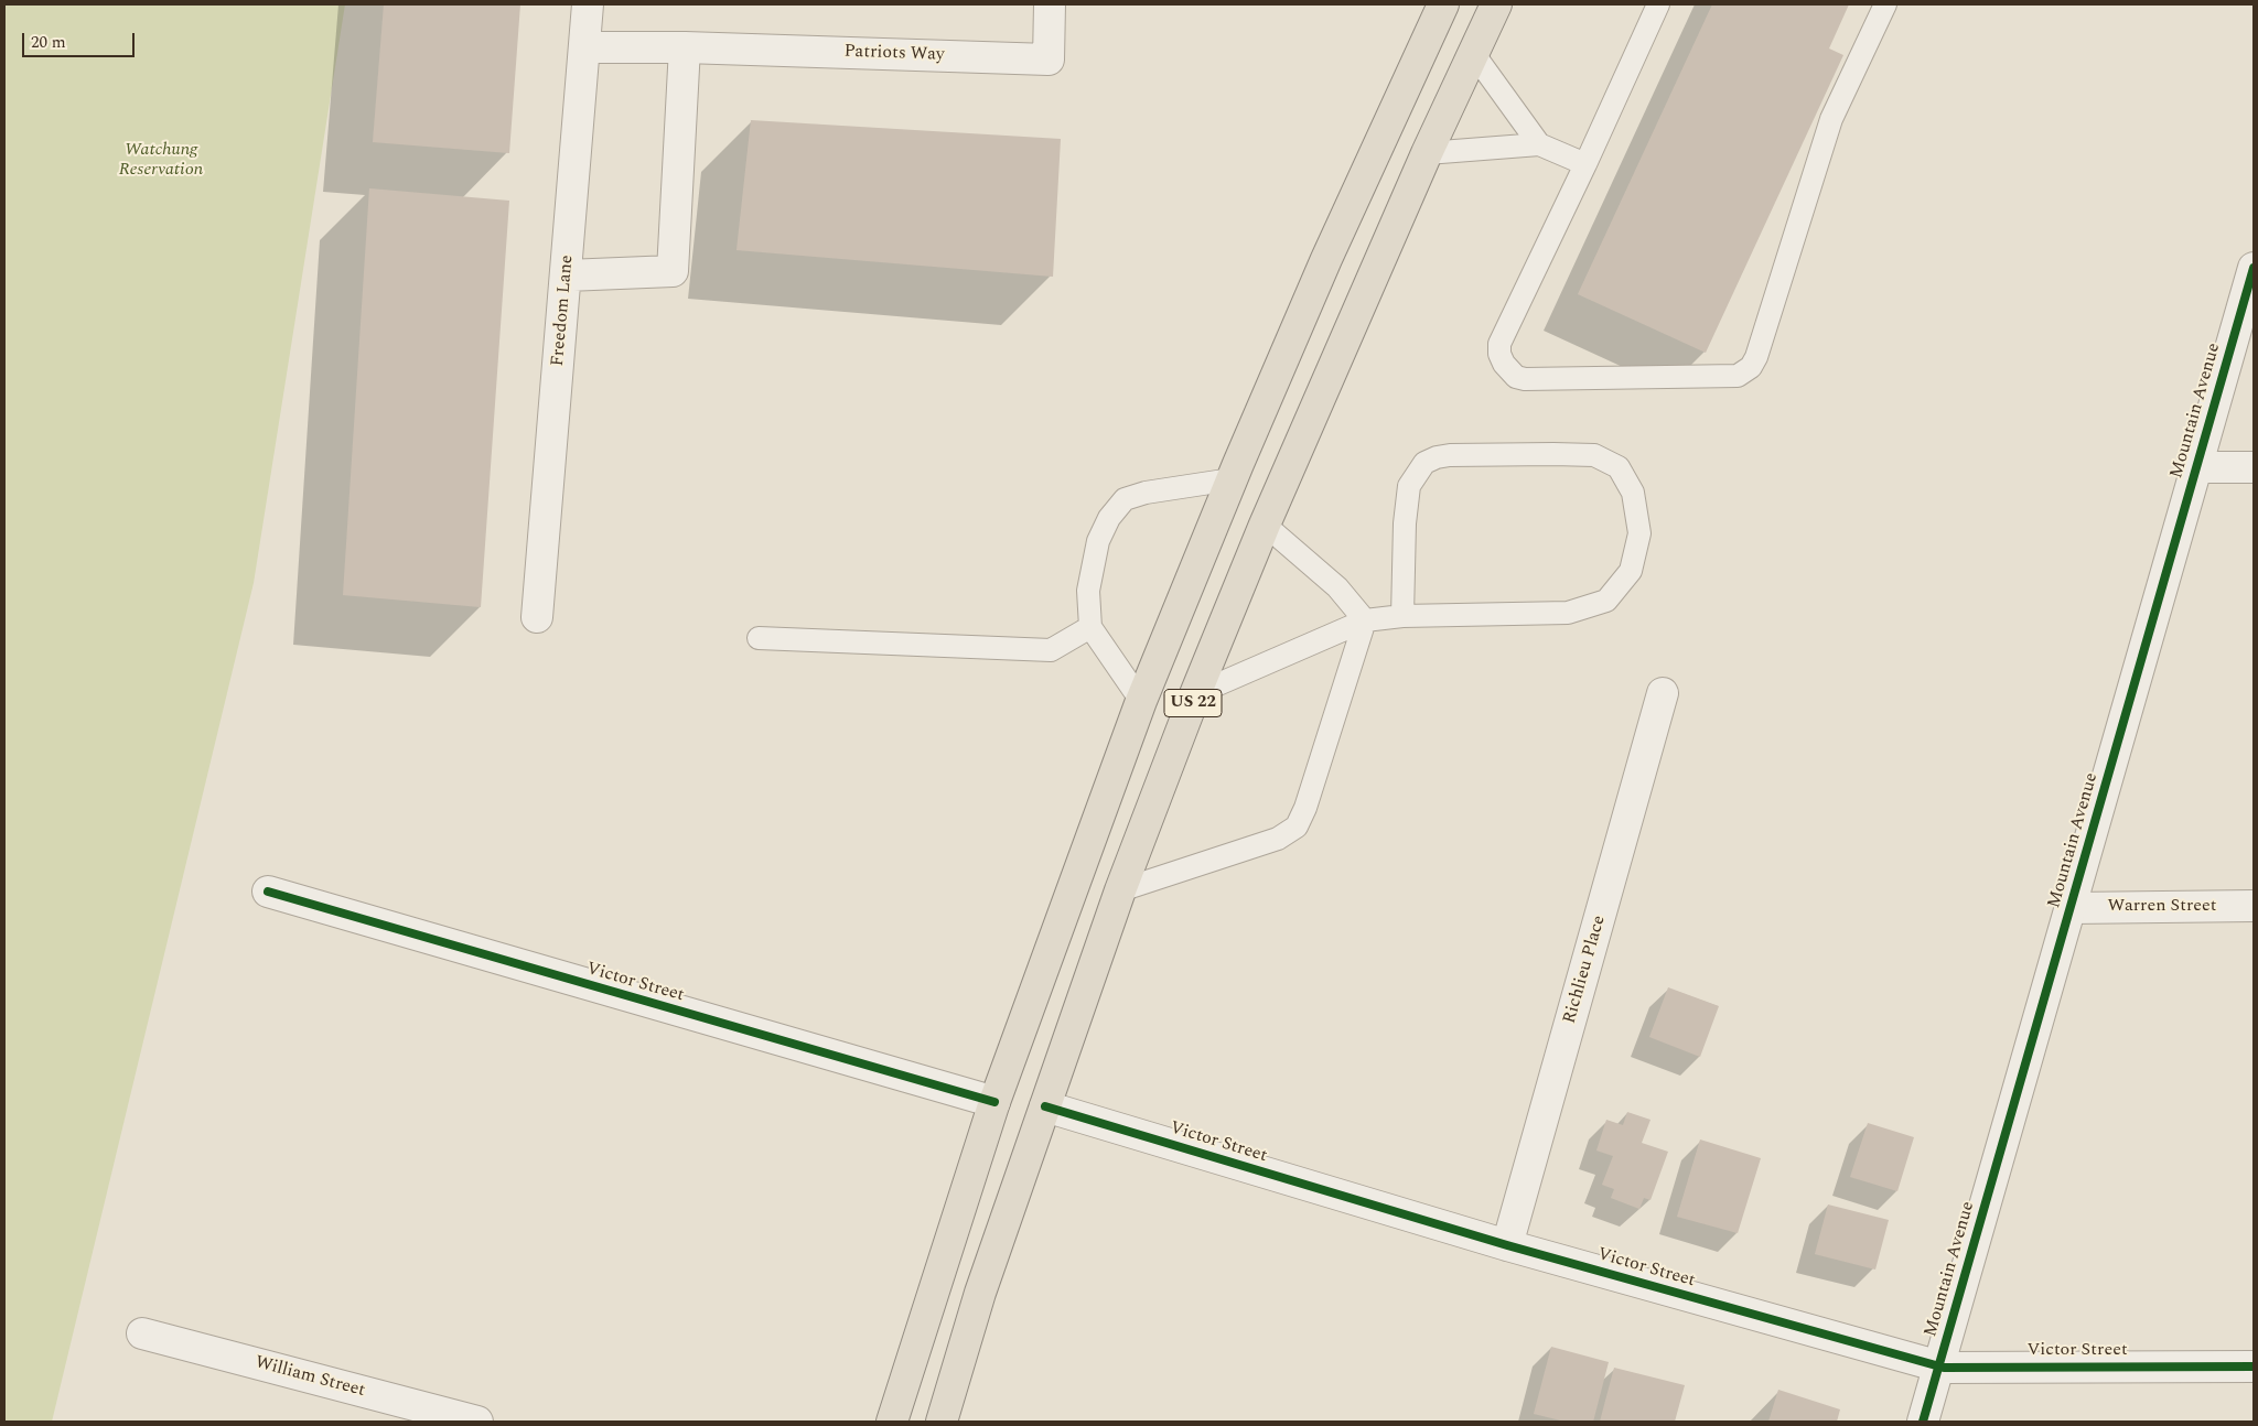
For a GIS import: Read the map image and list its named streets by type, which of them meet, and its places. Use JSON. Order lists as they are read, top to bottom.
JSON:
{
  "streets": {
    "highway": ["US 22"],
    "street": [
      "Patriots Way",
      "Freedom Lane",
      "Mountain Avenue",
      "Warren Street",
      "Richlieu Place",
      "Victor Street",
      "William Street"
    ]
  },
  "crossings": [
    ["Patriots Way", "Freedom Lane"],
    ["Mountain Avenue", "Warren Street"],
    ["Mountain Avenue", "Victor Street"],
    ["US 22", "Victor Street"],
    ["Richlieu Place", "Victor Street"]
  ],
  "parks": ["Watchung Reservation"],
  "scale_bar": "20 m"
}
